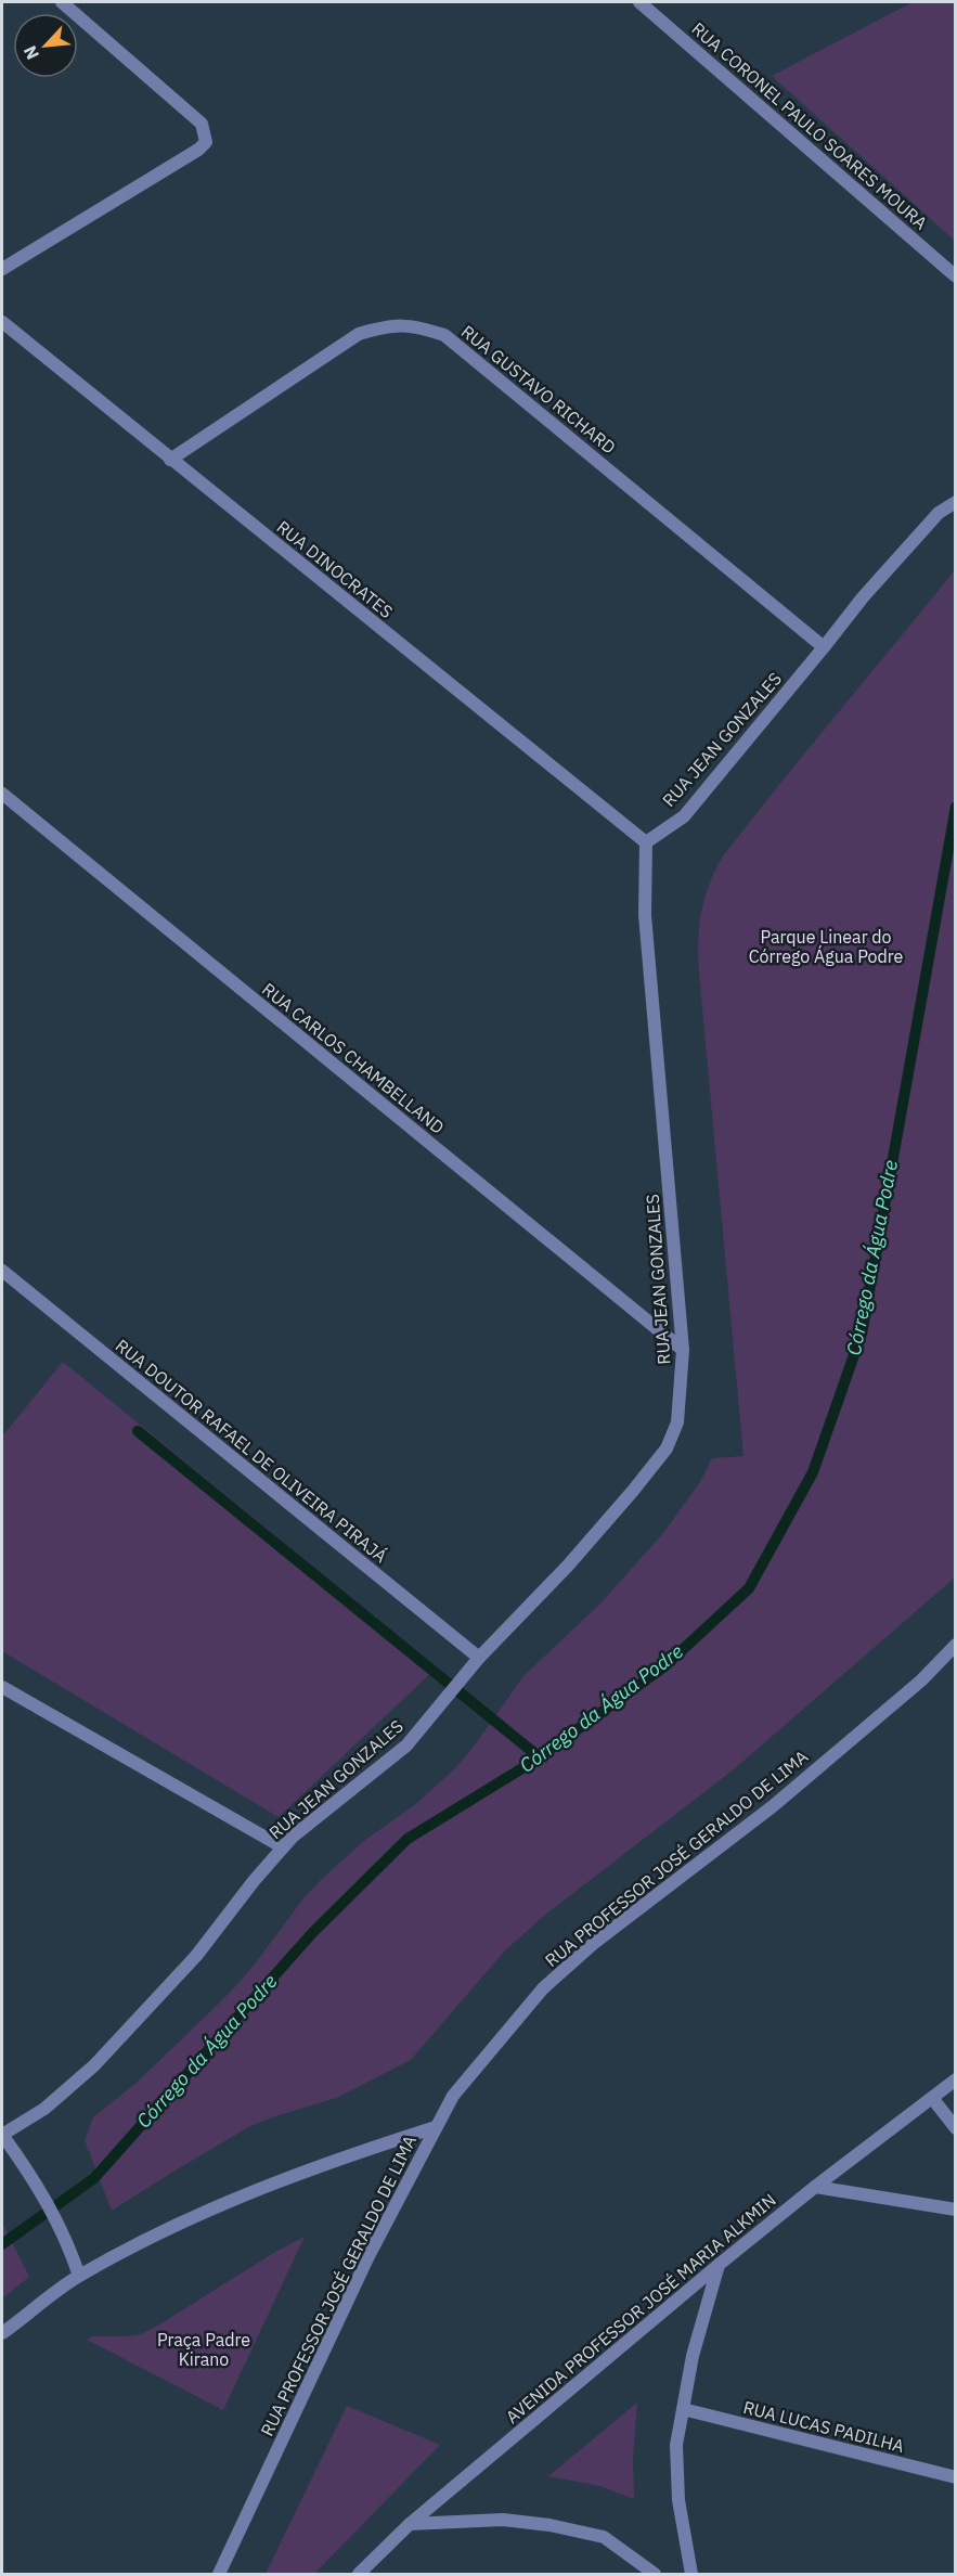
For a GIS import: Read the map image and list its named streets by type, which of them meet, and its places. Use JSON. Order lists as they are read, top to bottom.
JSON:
{
  "streets": {
    "street": [
      "RUA CORONEL PAULO SOARES MOURA",
      "RUA GUSTAVO RICHARD",
      "RUA DINOCRATES",
      "RUA JEAN GONZALES",
      "RUA CARLOS CHAMBELLAND",
      "RUA DOUTOR RAFAEL DE OLIVEIRA PIRAJÁ",
      "RUA PROFESSOR JOSÉ GERALDO DE LIMA",
      "AVENIDA PROFESSOR JOSÉ MARIA ALKMIN",
      "RUA LUCAS PADILHA"
    ]
  },
  "crossings": [
    ["RUA GUSTAVO RICHARD", "RUA DINOCRATES"],
    ["RUA GUSTAVO RICHARD", "RUA JEAN GONZALES"],
    ["RUA DINOCRATES", "RUA JEAN GONZALES"],
    ["RUA JEAN GONZALES", "RUA CARLOS CHAMBELLAND"],
    ["RUA JEAN GONZALES", "RUA DOUTOR RAFAEL DE OLIVEIRA PIRAJÁ"]
  ],
  "water": ["Córrego da Água Podre"],
  "parks": ["Parque Linear do Córrego Água Podre", "Praça Padre Kirano"],
  "north": "bottom left"
}
